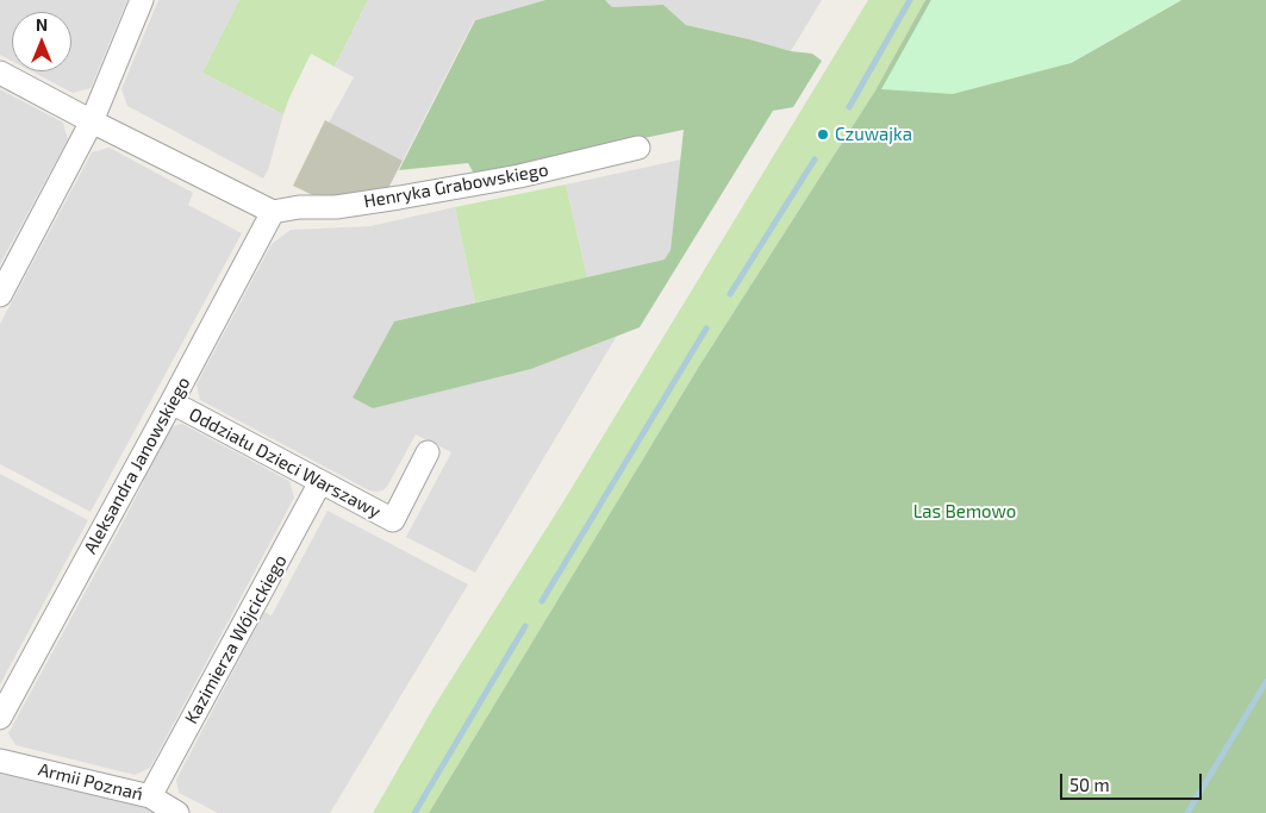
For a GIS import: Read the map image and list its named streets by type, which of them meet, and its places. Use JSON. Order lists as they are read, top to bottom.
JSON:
{
  "streets": {
    "street": [
      "Henryka Grabowskiego",
      "Oddziału Dzieci Warszawy",
      "Aleksandra Janowskiego",
      "Kazimierza Wójcickiego",
      "Armii Poznań"
    ]
  },
  "crossings": [
    ["Henryka Grabowskiego", "Aleksandra Janowskiego"],
    ["Oddziału Dzieci Warszawy", "Aleksandra Janowskiego"],
    ["Oddziału Dzieci Warszawy", "Kazimierza Wójcickiego"],
    ["Kazimierza Wójcickiego", "Armii Poznań"]
  ],
  "parks": ["Las Bemowo"],
  "places": ["Czuwajka"],
  "scale_bar": "50 m",
  "north": "top"
}
